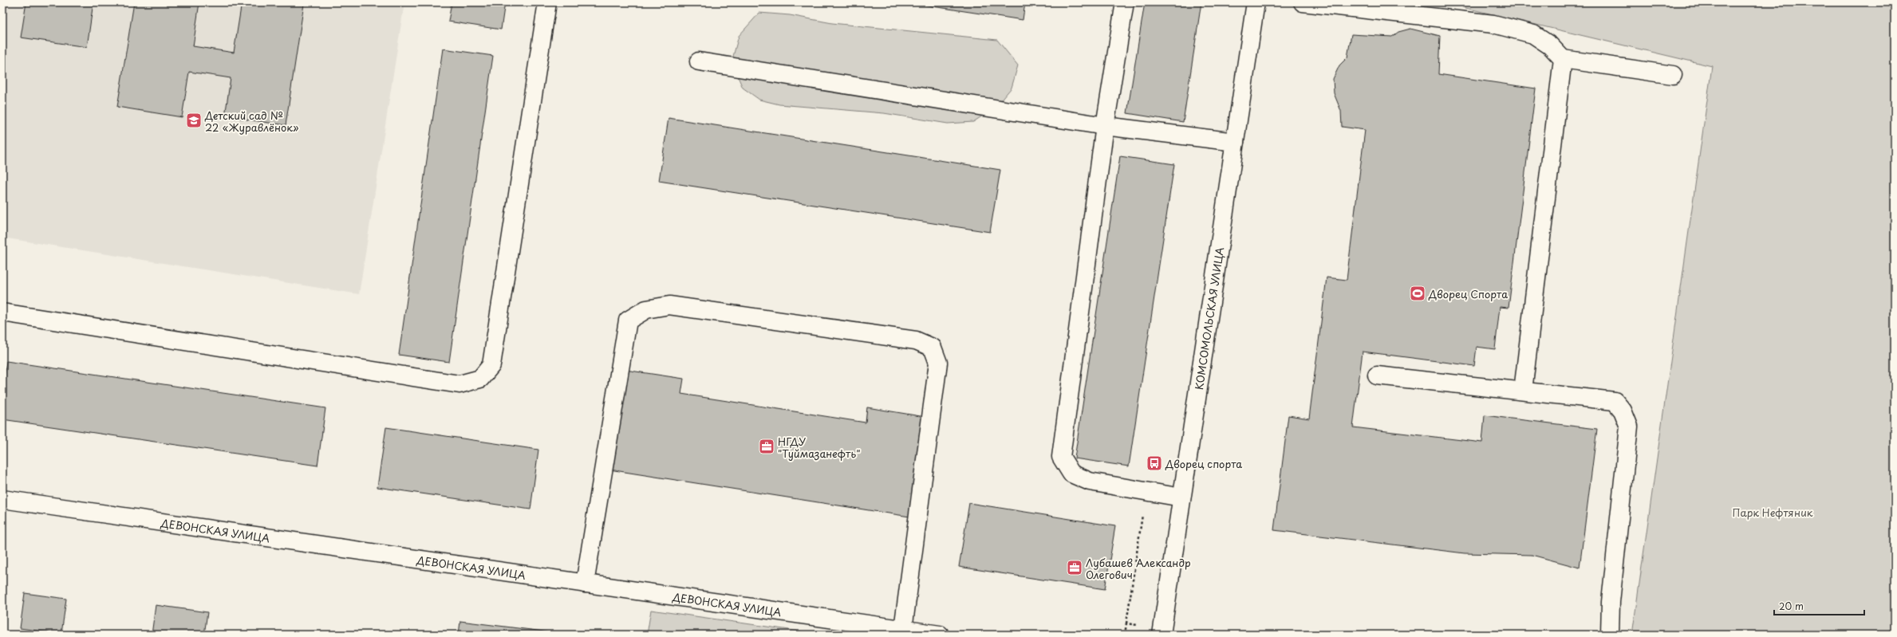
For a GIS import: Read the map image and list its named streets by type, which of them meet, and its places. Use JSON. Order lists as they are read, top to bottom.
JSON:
{
  "streets": {
    "main road": ["КОМСОМОЛЬСКАЯ УЛИЦА", "ДЕВОНСКАЯ УЛИЦА"]
  },
  "parks": ["Парк Нефтяник"],
  "places": {
    "school or university": ["Детский сад № 22 «Журавлёнок»"],
    "sports": ["Дворец Спорта"],
    "office": ["НГДУ \"Туймазанефть\"", "Лубашев Александр Олегович"],
    "bus stop": ["Дворец спорта"]
  },
  "scale_bar": "20 m"
}
